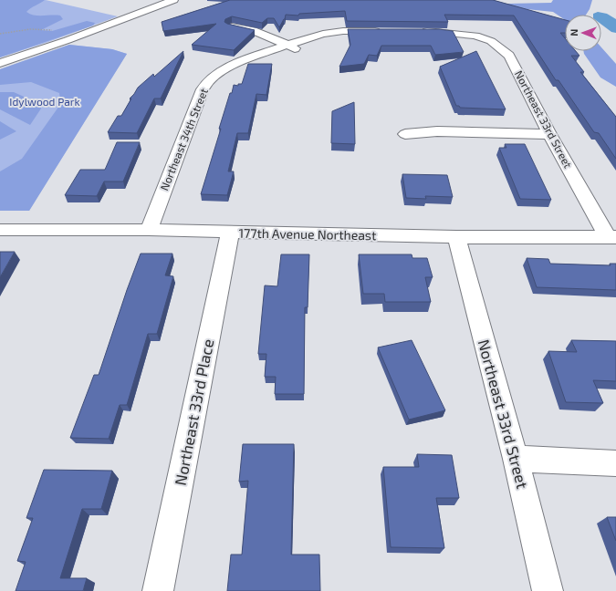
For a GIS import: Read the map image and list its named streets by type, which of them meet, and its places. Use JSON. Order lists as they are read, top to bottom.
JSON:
{
  "streets": {
    "street": [
      "Northeast 33rd Street",
      "Northeast 34th Street",
      "177th Avenue Northeast",
      "Northeast 33rd Place"
    ]
  },
  "crossings": [
    ["Northeast 33rd Street", "177th Avenue Northeast"],
    ["Northeast 34th Street", "177th Avenue Northeast"],
    ["177th Avenue Northeast", "Northeast 33rd Place"]
  ],
  "parks": ["Idylwood Park"],
  "north": "left"
}
